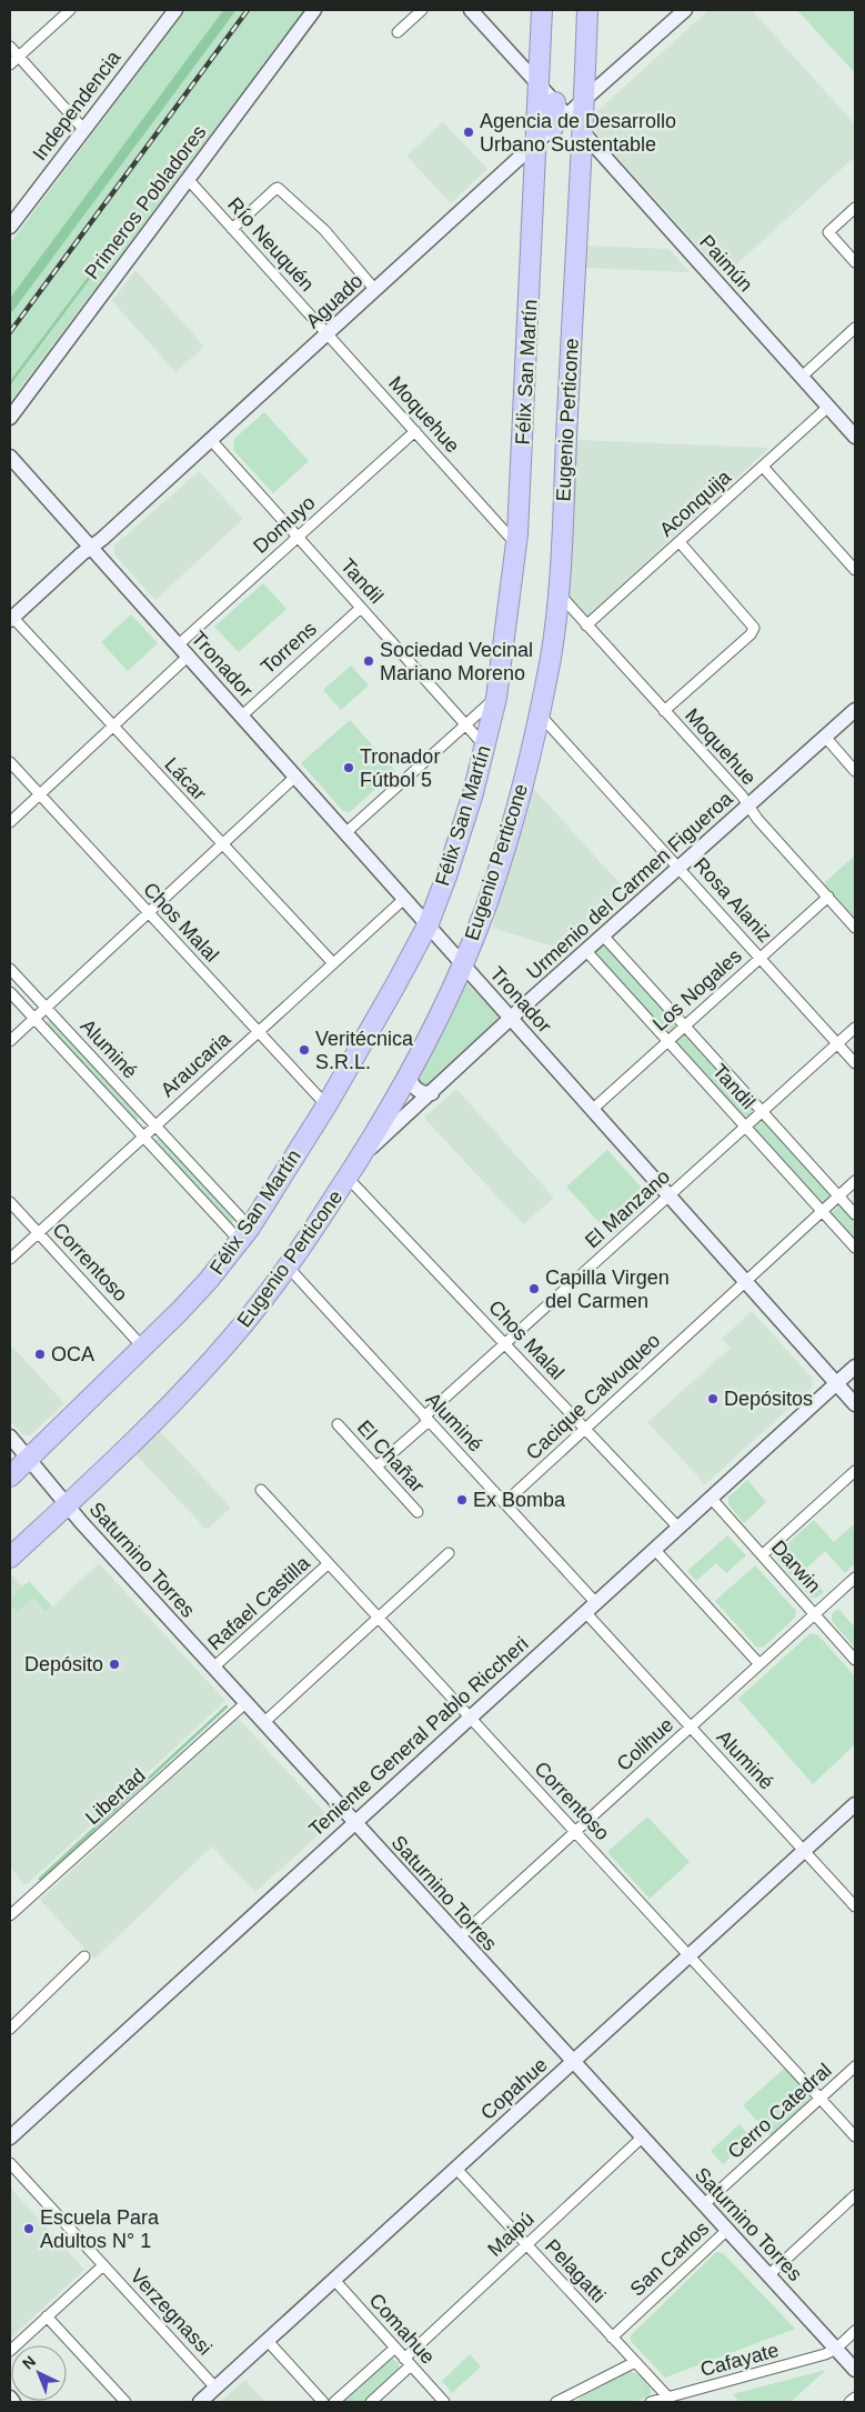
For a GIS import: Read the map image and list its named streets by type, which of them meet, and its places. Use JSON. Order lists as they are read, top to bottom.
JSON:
{
  "streets": {
    "highway": ["Félix San Martín", "Eugenio Perticone"],
    "street": [
      "Independencia",
      "Primeros Pobladores",
      "Río Neuquén",
      "Paimún",
      "Aguado",
      "Moquehue",
      "Aconquija",
      "Domuyo",
      "Tandil",
      "Torrens",
      "Tronador",
      "Lácar",
      "Urmenio del Carmen Figueroa",
      "Rosa Alaniz",
      "Chos Malal",
      "Los Nogales",
      "Aluminé",
      "Araucaria",
      "El Manzano",
      "Correntoso",
      "Cacique Calvuqueo",
      "El Chañar",
      "Saturnino Torres",
      "Darwin",
      "Rafael Castilla",
      "Teniente General Pablo Riccheri",
      "Colihue",
      "Libertad",
      "Copahue",
      "Cerro Catedral",
      "Maipú",
      "San Carlos",
      "Pelagatti",
      "Verzegnassi",
      "Comahue",
      "Cafayate"
    ]
  },
  "crossings": [
    ["Primeros Pobladores", "Río Neuquén"],
    ["Río Neuquén", "Aguado"],
    ["Río Neuquén", "Moquehue"],
    ["Paimún", "Aguado"],
    ["Paimún", "Félix San Martín"],
    ["Paimún", "Eugenio Perticone"],
    ["Paimún", "Aconquija"],
    ["Aguado", "Félix San Martín"],
    ["Aguado", "Moquehue"],
    ["Aguado", "Eugenio Perticone"],
    ["Aguado", "Tandil"],
    ["Aguado", "Tronador"],
    ["Aguado", "Lácar"],
    ["Félix San Martín", "Moquehue"],
    ["Félix San Martín", "Tandil"],
    ["Félix San Martín", "Tronador"],
    ["Félix San Martín", "Chos Malal"],
    ["Félix San Martín", "Aluminé"],
    ["Félix San Martín", "Correntoso"],
    ["Félix San Martín", "Saturnino Torres"],
    ["Moquehue", "Eugenio Perticone"],
    ["Moquehue", "Aconquija"],
    ["Moquehue", "Domuyo"],
    ["Moquehue", "Urmenio del Carmen Figueroa"],
    ["Moquehue", "Los Nogales"],
    ["Eugenio Perticone", "Tronador"],
    ["Eugenio Perticone", "Urmenio del Carmen Figueroa"],
    ["Eugenio Perticone", "Rosa Alaniz"],
    ["Eugenio Perticone", "Chos Malal"],
    ["Eugenio Perticone", "Aluminé"],
    ["Eugenio Perticone", "Saturnino Torres"],
    ["Domuyo", "Tandil"],
    ["Domuyo", "Tronador"],
    ["Tandil", "Torrens"],
    ["Tandil", "Urmenio del Carmen Figueroa"],
    ["Tandil", "Los Nogales"],
    ["Tandil", "El Manzano"],
    ["Tandil", "Cacique Calvuqueo"],
    ["Torrens", "Tronador"],
    ["Tronador", "Urmenio del Carmen Figueroa"],
    ["Tronador", "Los Nogales"],
    ["Tronador", "Araucaria"],
    ["Tronador", "El Manzano"],
    ["Tronador", "Cacique Calvuqueo"],
    ["Tronador", "Teniente General Pablo Riccheri"],
    ["Lácar", "Araucaria"],
    ["Urmenio del Carmen Figueroa", "Rosa Alaniz"],
    ["Rosa Alaniz", "Los Nogales"],
    ["Rosa Alaniz", "El Manzano"],
    ["Chos Malal", "Araucaria"],
    ["Chos Malal", "El Manzano"],
    ["Chos Malal", "Cacique Calvuqueo"],
    ["Chos Malal", "Teniente General Pablo Riccheri"],
    ["Aluminé", "Araucaria"],
    ["Aluminé", "El Manzano"],
    ["Aluminé", "Cacique Calvuqueo"],
    ["Aluminé", "Teniente General Pablo Riccheri"],
    ["Aluminé", "Colihue"],
    ["Aluminé", "Copahue"],
    ["Araucaria", "Correntoso"],
    ["El Manzano", "El Chañar"],
    ["Correntoso", "Rafael Castilla"],
    ["Correntoso", "Teniente General Pablo Riccheri"],
    ["Correntoso", "Colihue"],
    ["Correntoso", "Copahue"],
    ["Correntoso", "Cerro Catedral"],
    ["Saturnino Torres", "Rafael Castilla"],
    ["Saturnino Torres", "Teniente General Pablo Riccheri"],
    ["Saturnino Torres", "Colihue"],
    ["Saturnino Torres", "Libertad"],
    ["Saturnino Torres", "Copahue"],
    ["Saturnino Torres", "Cerro Catedral"],
    ["Saturnino Torres", "Maipú"],
    ["Saturnino Torres", "San Carlos"],
    ["Saturnino Torres", "Cafayate"],
    ["Darwin", "Teniente General Pablo Riccheri"],
    ["Darwin", "Colihue"],
    ["Copahue", "Pelagatti"],
    ["Copahue", "Verzegnassi"],
    ["Copahue", "Comahue"],
    ["Maipú", "Pelagatti"],
    ["Maipú", "Comahue"],
    ["San Carlos", "Pelagatti"],
    ["Pelagatti", "Cafayate"]
  ],
  "places": [
    "Agencia de Desarrollo Urbano Sustentable",
    "Sociedad Vecinal Mariano Moreno",
    "Tronador Fútbol 5",
    "Veritécnica S.R.L.",
    "Capilla Virgen del Carmen",
    "OCA",
    "Depósitos",
    "Ex Bomba",
    "Depósito",
    "Escuela Para Adultos N° 1"
  ],
  "north": "top left"
}
